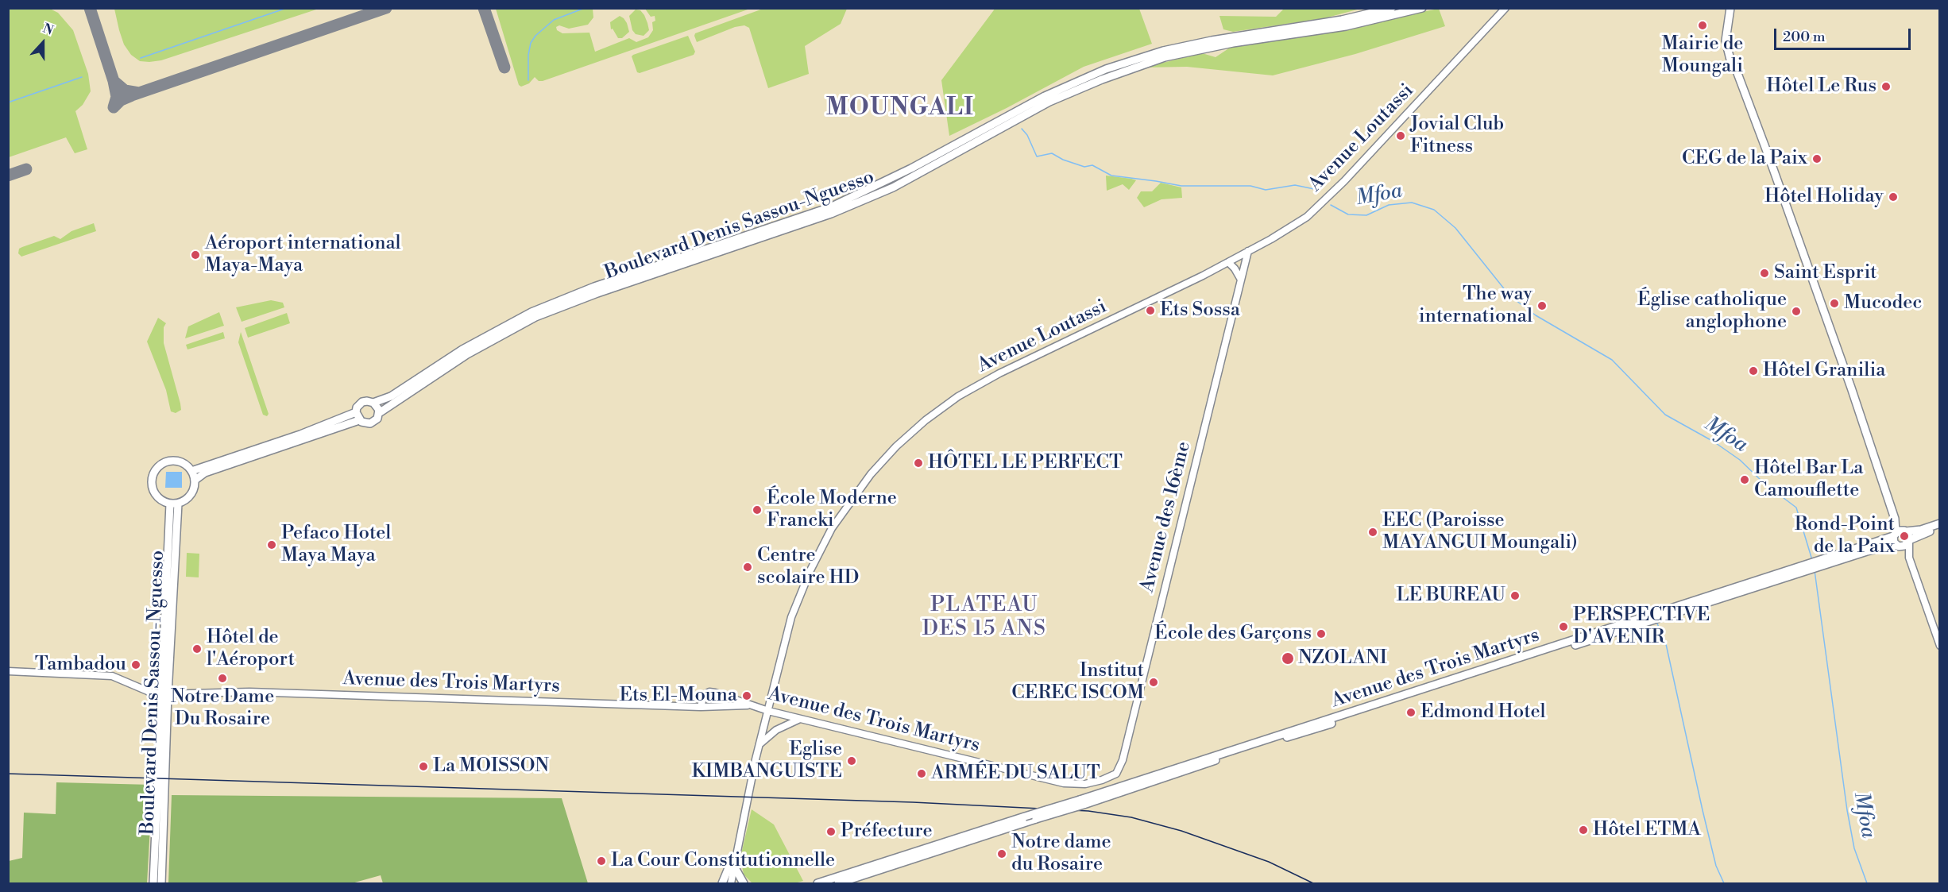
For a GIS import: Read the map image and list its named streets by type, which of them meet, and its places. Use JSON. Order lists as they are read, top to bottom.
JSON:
{
  "streets": {
    "main road": [
      "Avenue Loutassi",
      "Boulevard Denis Sassou-Nguesso",
      "Avenue des 16ème",
      "Avenue des Trois Martyrs"
    ]
  },
  "crossings": [
    ["Avenue Loutassi", "Avenue des 16ème"],
    ["Avenue Loutassi", "Avenue des Trois Martyrs"],
    ["Boulevard Denis Sassou-Nguesso", "Avenue des Trois Martyrs"],
    ["Avenue des 16ème", "Avenue des Trois Martyrs"]
  ],
  "districts": ["MOUNGALI", "PLATEAU DES 15 ANS"],
  "water": ["Mfoa"],
  "places": [
    "Mairie de Moungali",
    "Hôtel Le Rus",
    "Jovial Club Fitness",
    "CEG de la Paix",
    "Hôtel Holiday",
    "Aéroport international Maya-Maya",
    "Saint Esprit",
    "Mucodec",
    "The way international",
    "Ets Sossa",
    "Église catholique anglophone",
    "Hôtel Granilia",
    "HÔTEL LE PERFECT",
    "Hôtel Bar La Camouflette",
    "École Moderne Francki",
    "EEC (Paroisse MAYANGUI Moungali)",
    "Rond-Point de la Paix",
    "Pefaco Hotel Maya Maya",
    "Centre scolaire HD",
    "LE BUREAU",
    "PERSPECTIVE D'AVENIR",
    "École des Garçons",
    "Hôtel de l'Aéroport",
    "NZOLANI",
    "Tambadou",
    "Notre Dame Du Rosaire",
    "Institut CEREC ISCOM",
    "Ets El-Mouna",
    "Edmond Hotel",
    "Eglise KIMBANGUISTE",
    "La MOISSON",
    "ARMÉE DU SALUT",
    "Hôtel ETMA",
    "Préfecture",
    "Notre dame du Rosaire",
    "La Cour Constitutionnelle"
  ],
  "scale_bar": "200 m",
  "north": "top"
}
